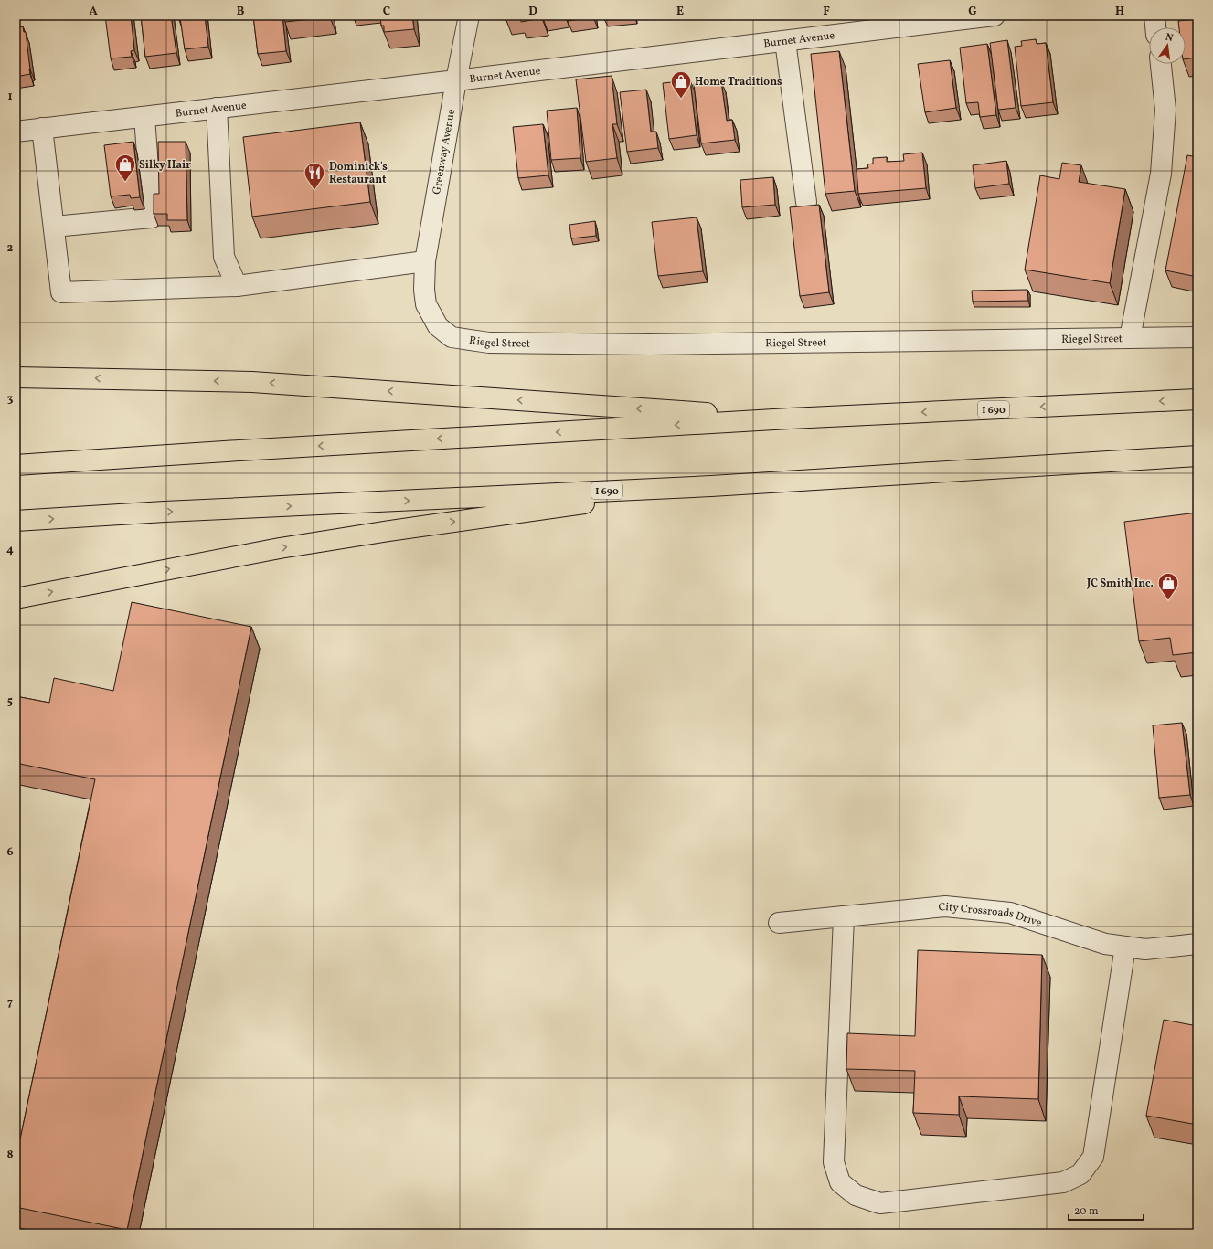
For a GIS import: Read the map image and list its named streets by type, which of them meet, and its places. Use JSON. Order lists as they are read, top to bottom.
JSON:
{
  "streets": {
    "highway": ["I 690"],
    "street": [
      "Burnet Avenue",
      "Greenway Avenue",
      "Riegel Street",
      "City Crossroads Drive"
    ]
  },
  "crossings": [
    ["Burnet Avenue", "Greenway Avenue"],
    ["Greenway Avenue", "Riegel Street"]
  ],
  "places": {
    "shop": ["Home Traditions", "Silky Hair", "JC Smith Inc."],
    "restaurant": ["Dominick's Restaurant"]
  },
  "scale_bar": "20 m",
  "north": "top",
  "grid": {
    "columns": [
      "A",
      "B",
      "C",
      "D",
      "E",
      "F",
      "G",
      "H"
    ],
    "rows": [
      "1",
      "2",
      "3",
      "4",
      "5",
      "6",
      "7",
      "8"
    ]
  }
}
